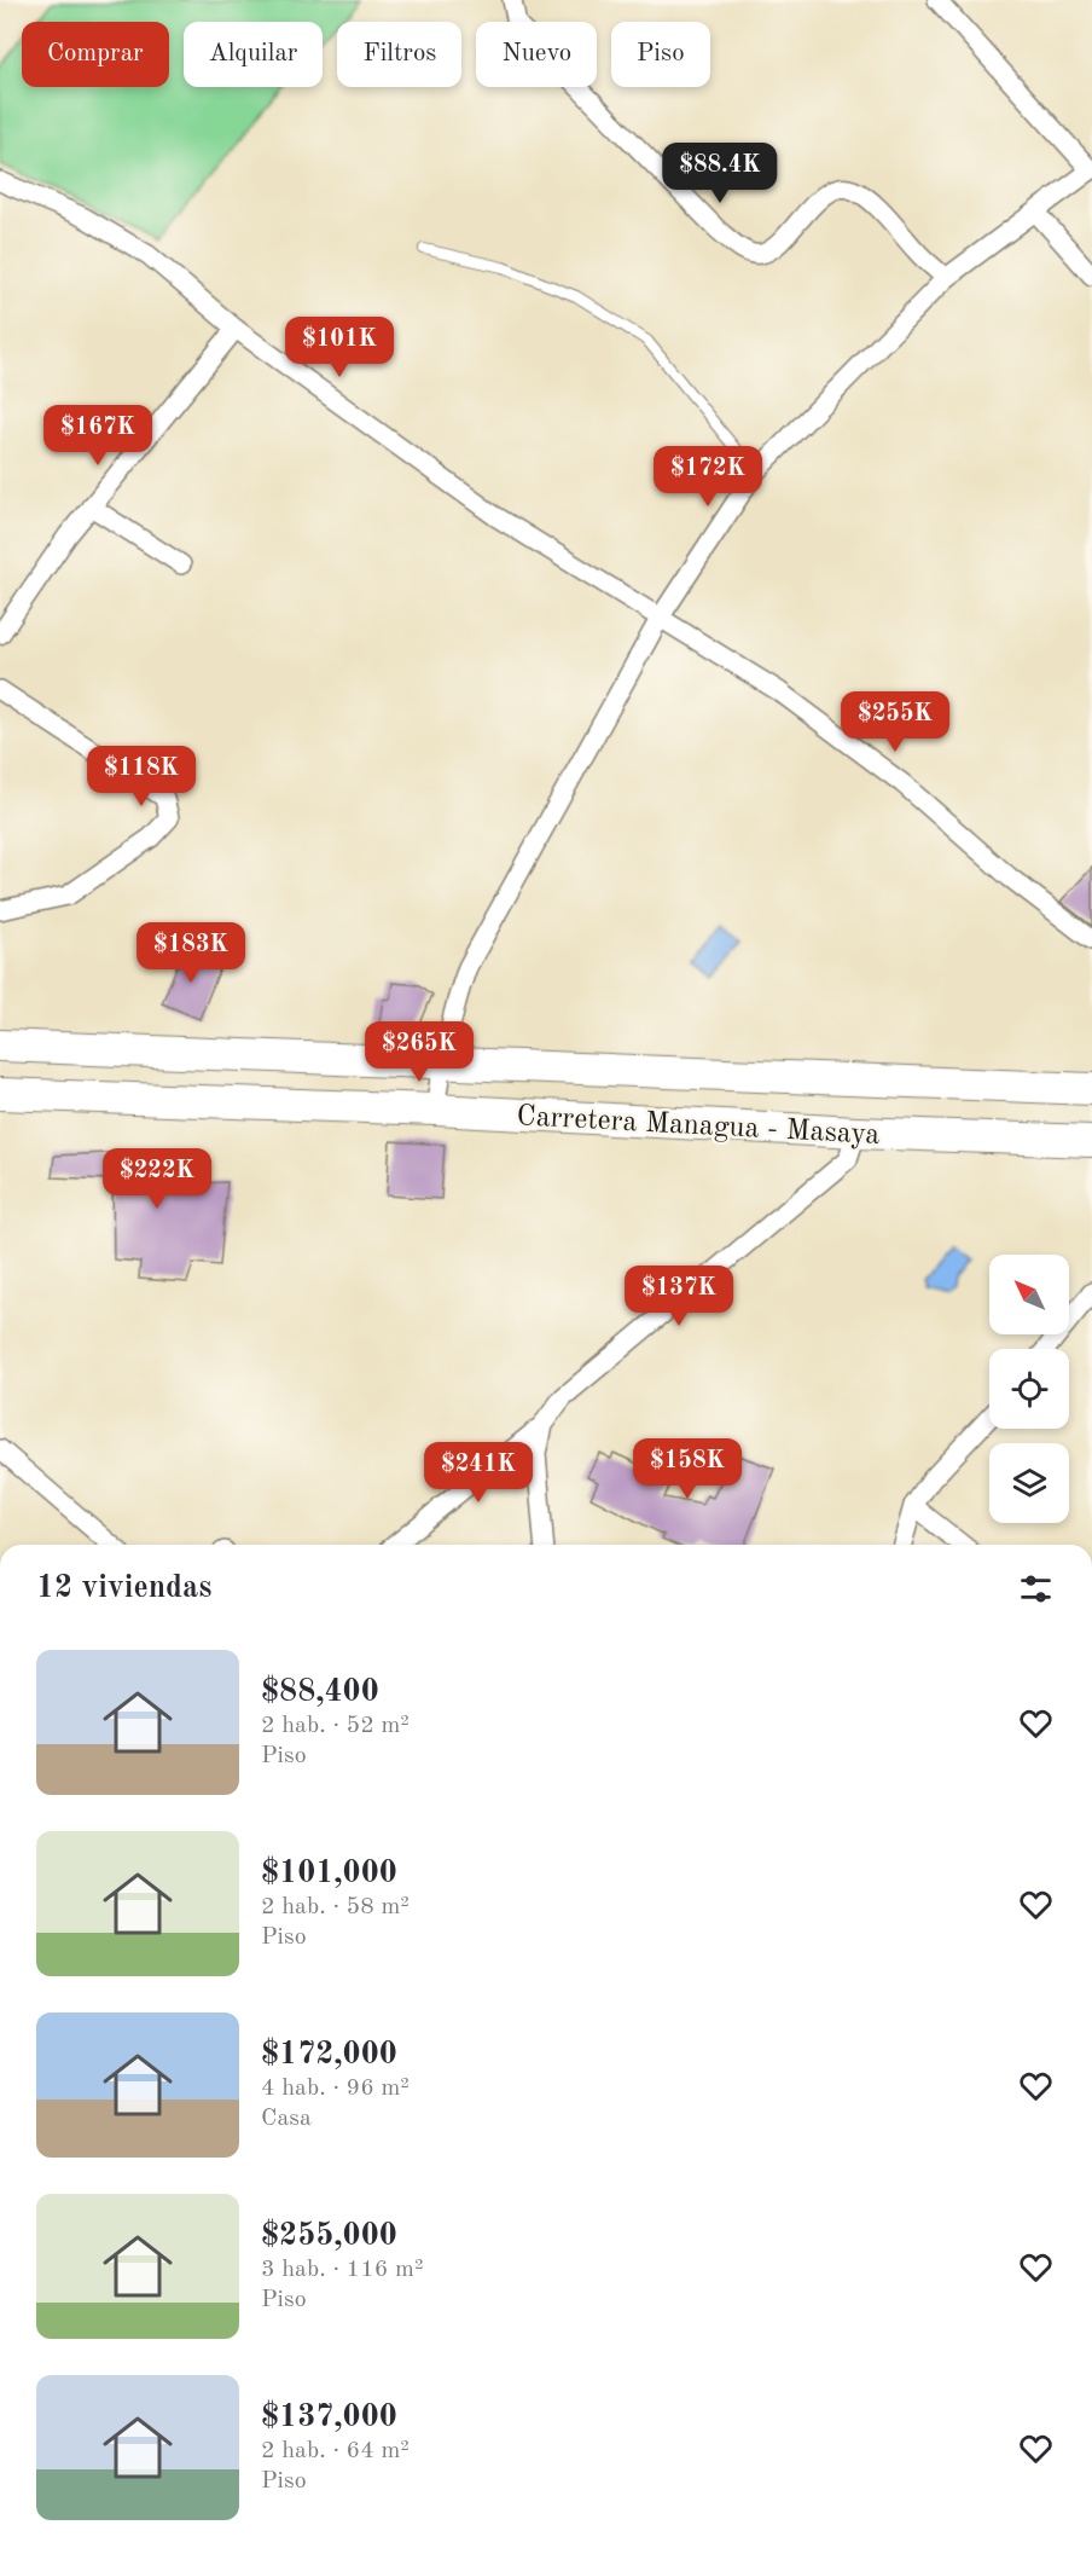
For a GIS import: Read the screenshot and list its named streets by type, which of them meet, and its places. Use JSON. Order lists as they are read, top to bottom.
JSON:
{
  "streets": {
    "highway": ["Carretera Managua - Masaya"]
  },
  "north": "top left",
  "page": {
    "chip": [
      "Comprar",
      "Alquilar",
      "Filtros",
      "Nuevo",
      "Piso"
    ],
    "price": [
      "$88.4K",
      "$101K",
      "$167K",
      "$172K",
      "$255K",
      "$118K",
      "$183K",
      "$265K",
      "$222K",
      "$137K",
      "$158K",
      "$241K"
    ],
    "heading": "12 viviendas",
    "list": [
      {
        "name": "$88,400",
        "note": "2 hab. · 52 m² · Piso"
      },
      {
        "name": "$101,000",
        "note": "2 hab. · 58 m² · Piso"
      },
      {
        "name": "$172,000",
        "note": "4 hab. · 96 m² · Casa"
      },
      {
        "name": "$255,000",
        "note": "3 hab. · 116 m² · Piso"
      },
      {
        "name": "$137,000",
        "note": "2 hab. · 64 m² · Piso"
      }
    ]
  }
}
